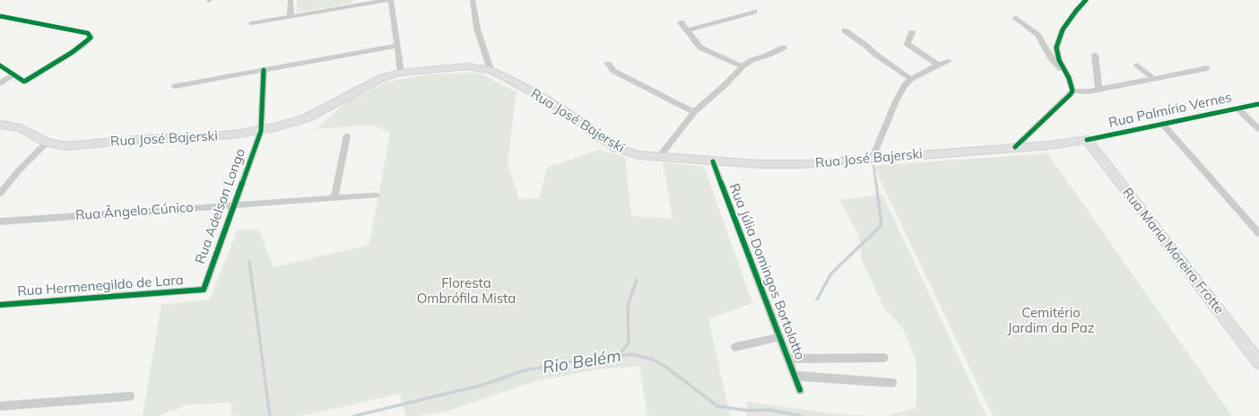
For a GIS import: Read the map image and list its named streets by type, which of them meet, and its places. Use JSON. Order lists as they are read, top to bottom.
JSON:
{
  "streets": {
    "main road": ["Rua Palmírio Vernes", "Rua José Bajerski", "Rua Maria Moreira Frotte"],
    "street": [
      "Rua Adelson Longo",
      "Rua Ângelo Cúnico",
      "Rua Júlia Domingos Bortolotto",
      "Rua Hermenegildo de Lara"
    ]
  },
  "crossings": [
    ["Rua Palmírio Vernes", "Rua José Bajerski"],
    ["Rua Palmírio Vernes", "Rua Maria Moreira Frotte"],
    ["Rua José Bajerski", "Rua Adelson Longo"],
    ["Rua José Bajerski", "Rua Júlia Domingos Bortolotto"],
    ["Rua Adelson Longo", "Rua Ângelo Cúnico"],
    ["Rua Adelson Longo", "Rua Hermenegildo de Lara"]
  ],
  "water": ["Rio Belém"],
  "parks": ["Floresta Ombrófila Mista", "Cemitério Jardim da Paz"]
}
